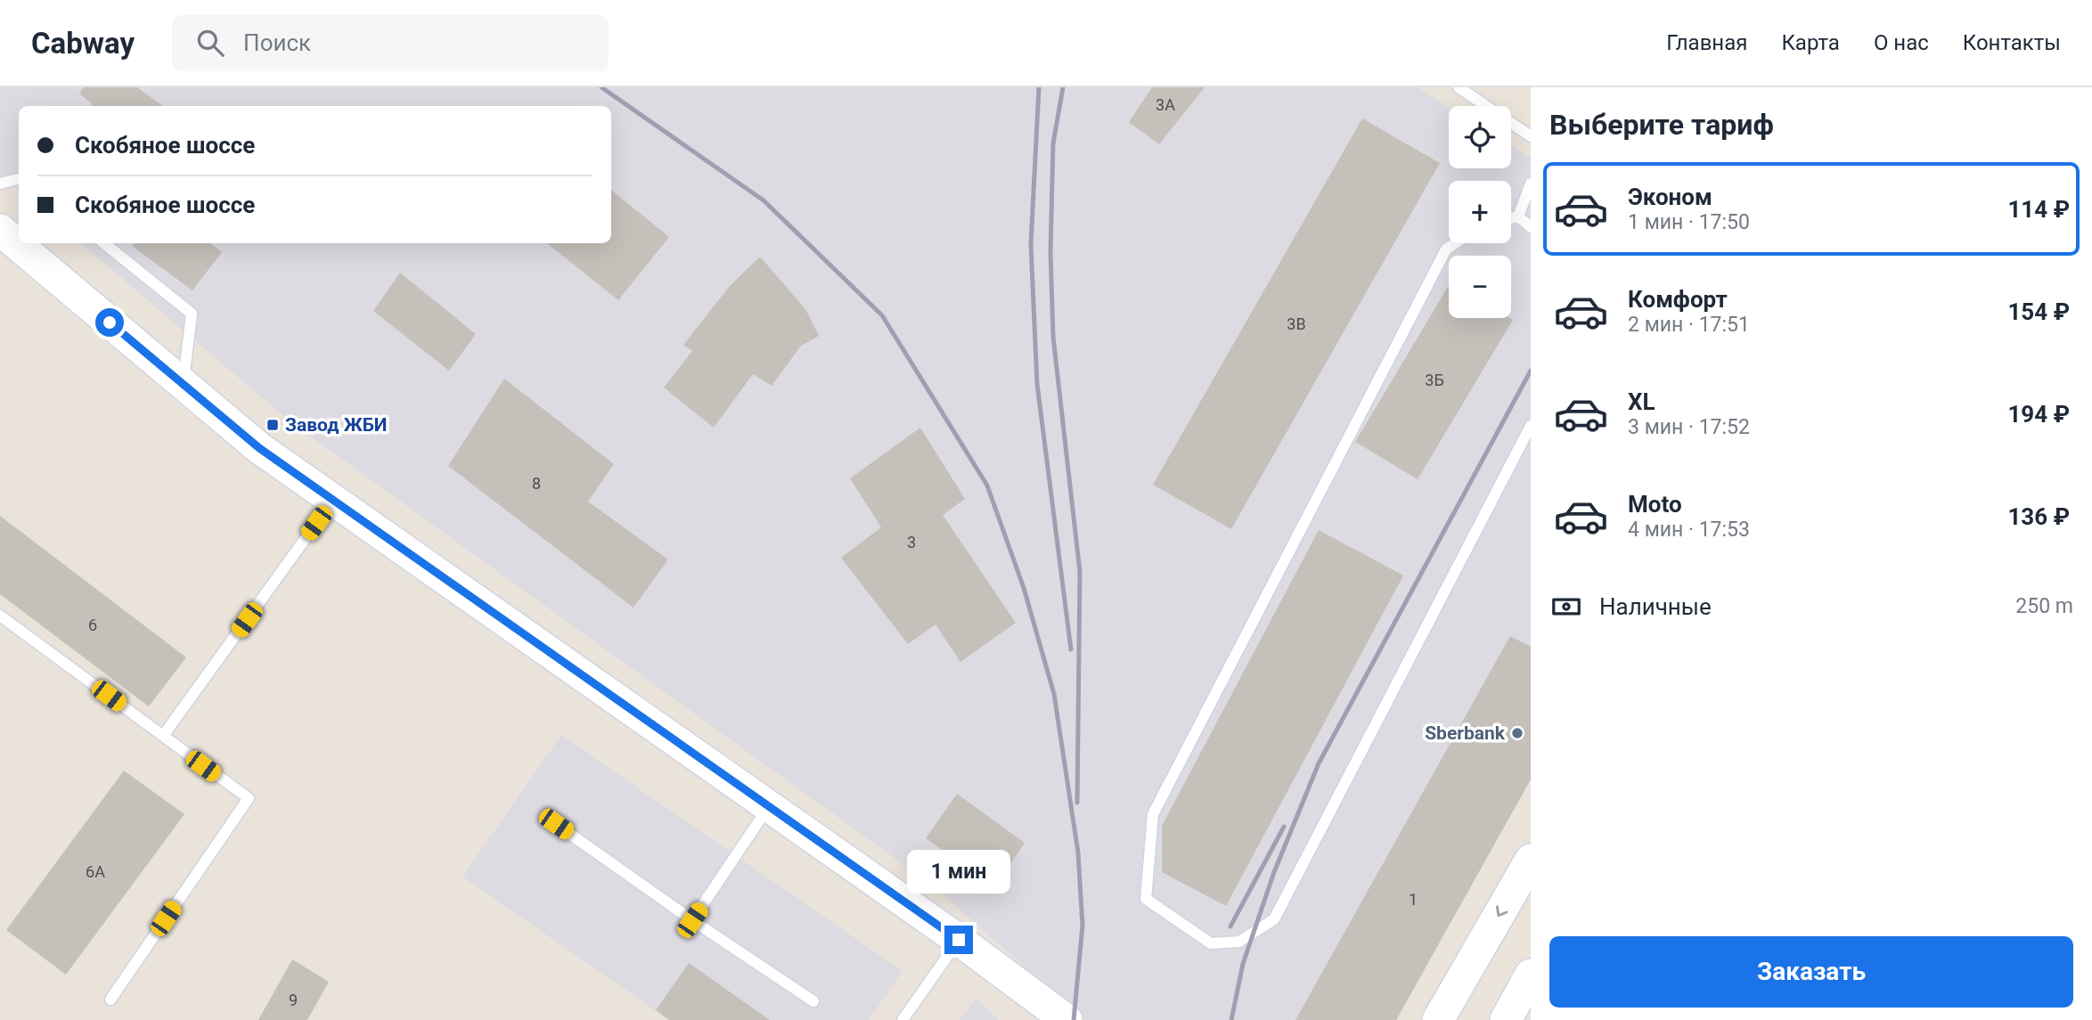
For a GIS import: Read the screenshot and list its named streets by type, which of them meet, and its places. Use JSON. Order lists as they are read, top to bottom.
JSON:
{
  "places": {
    "transit": ["Завод ЖБИ"],
    "other": ["Sberbank"]
  },
  "house_numbers": [
    "3А",
    "3В",
    "3Б",
    "8",
    "3",
    "6",
    "6А",
    "1",
    "9"
  ],
  "page": {
    "header": "Cabway",
    "search": "Поиск",
    "nav": [
      "Главная",
      "Карта",
      "О нас",
      "Контакты"
    ],
    "heading": "Выберите тариф",
    "map_buttons": ["+", "−"],
    "banner": ["Скобяное шоссе", "Скобяное шоссе"],
    "list": [
      {
        "name": "Эконом",
        "note": "1 мин · 17:50",
        "value": "114 ₽"
      },
      {
        "name": "Комфорт",
        "note": "2 мин · 17:51",
        "value": "154 ₽"
      },
      {
        "name": "XL",
        "note": "3 мин · 17:52",
        "value": "194 ₽"
      },
      {
        "name": "Moto",
        "note": "4 мин · 17:53",
        "value": "136 ₽"
      }
    ],
    "pay": ["Наличные", "250 m"],
    "bubble": "1 мин",
    "buttons": "Заказать"
  }
}
